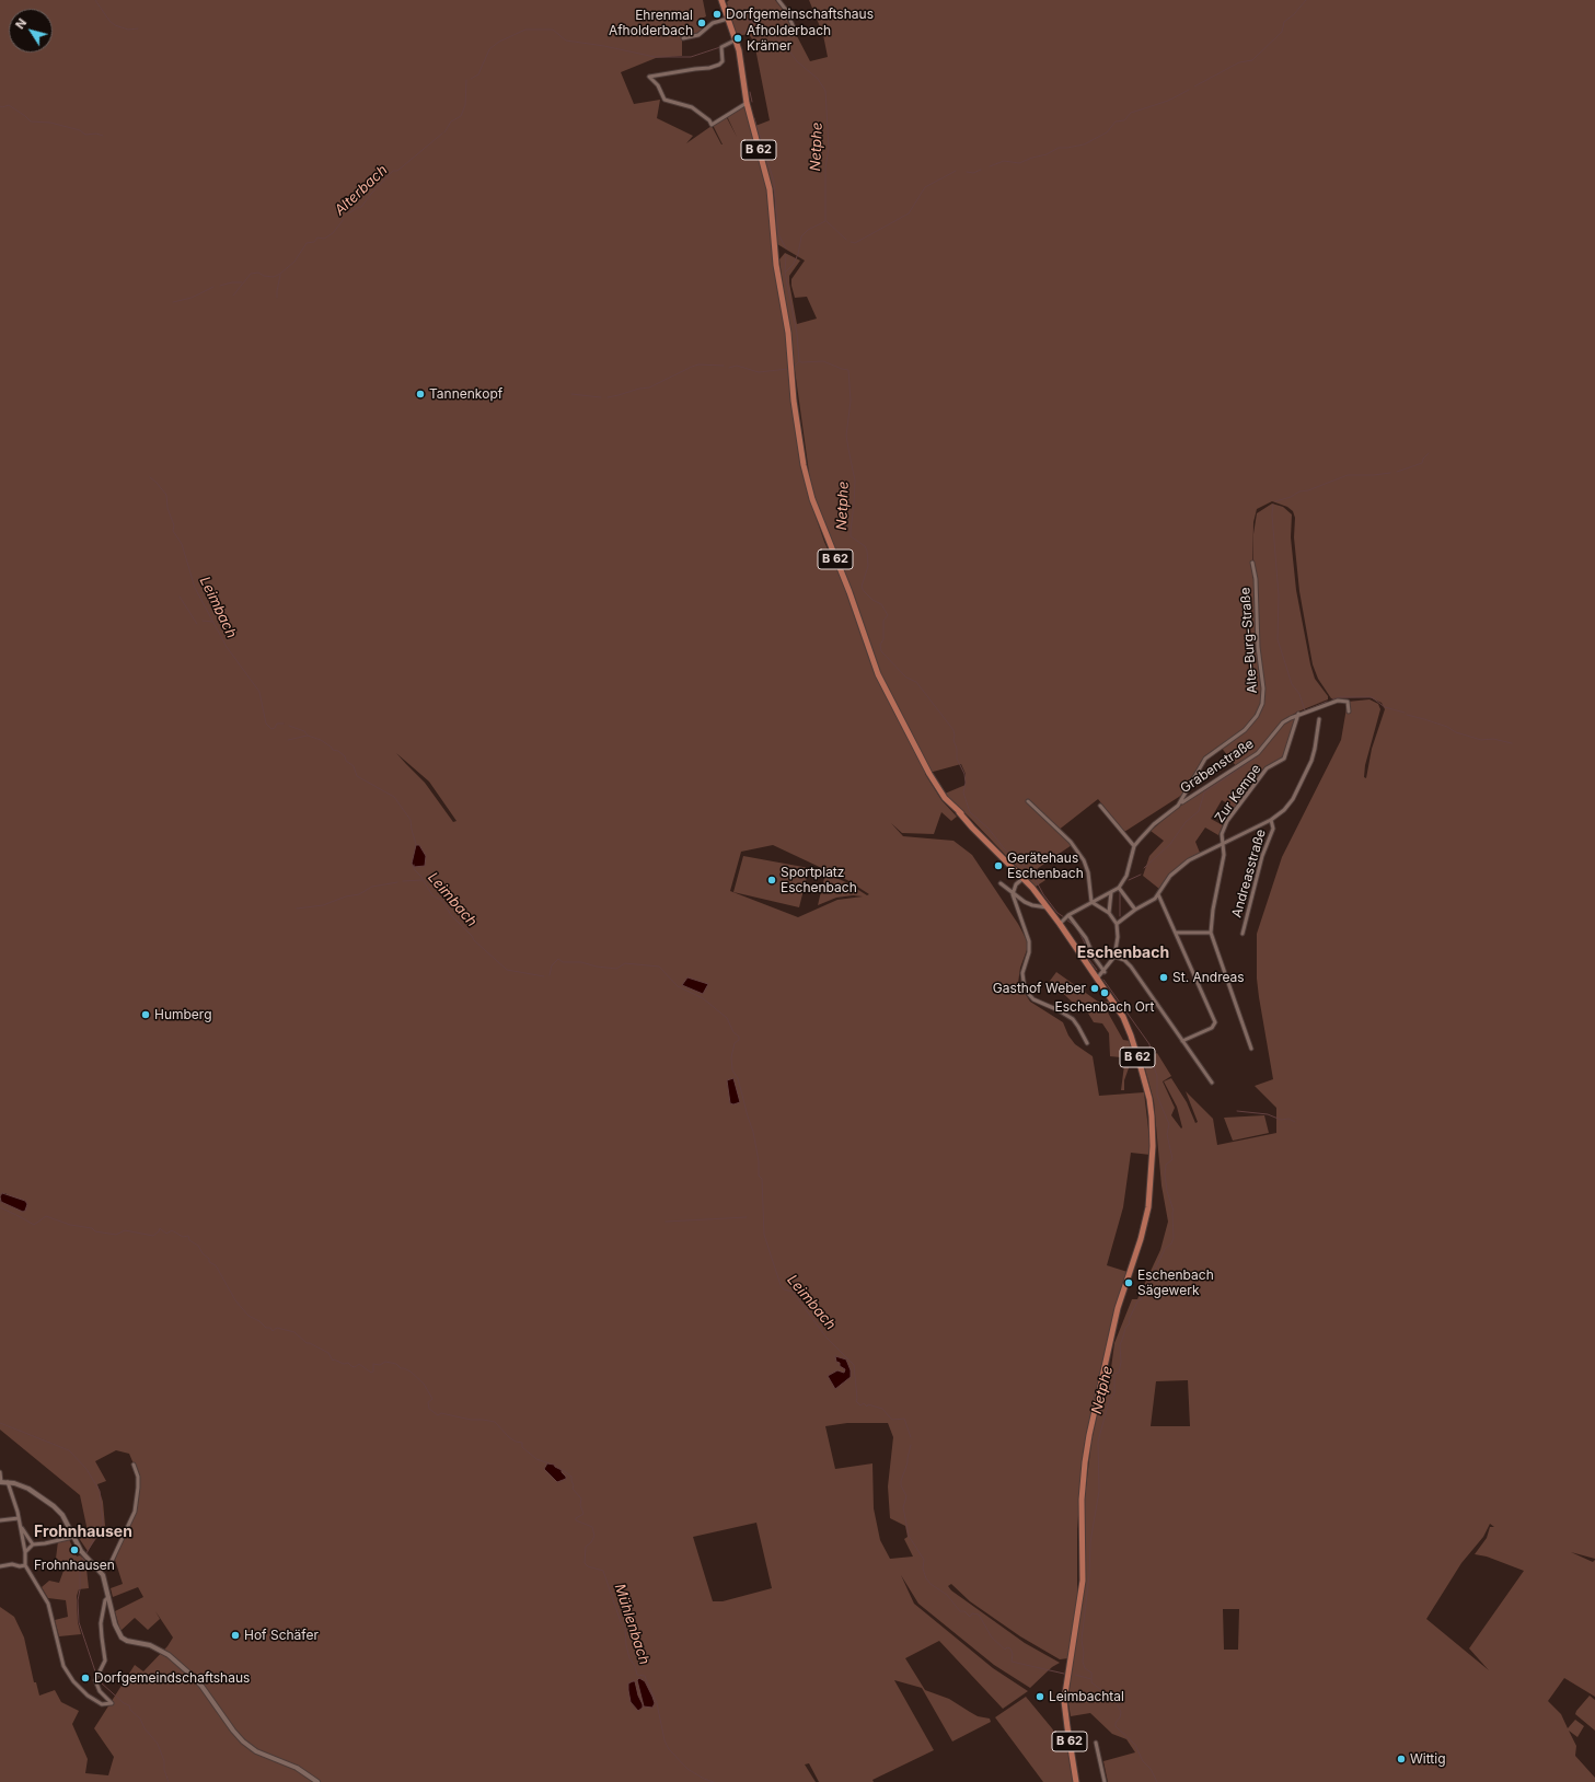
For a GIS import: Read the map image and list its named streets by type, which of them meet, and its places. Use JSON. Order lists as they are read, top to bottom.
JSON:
{
  "streets": {
    "main road": ["B 62"],
    "street": [
      "Alte-Burg-Straße",
      "Grabenstraße",
      "Zur Kempe",
      "Andreasstraße"
    ]
  },
  "crossings": [
    ["Alte-Burg-Straße", "Grabenstraße"],
    ["Grabenstraße", "Zur Kempe"]
  ],
  "districts": ["Eschenbach", "Frohnhausen"],
  "water": [
    "Netphe",
    "Alterbach",
    "Leimbach",
    "Mühlenbach"
  ],
  "places": [
    "Dorfgemeinschaftshaus",
    "Ehrenmal Afholderbach",
    "Afholderbach Krämer",
    "Tannenkopf",
    "Gerätehaus Eschenbach",
    "Sportplatz Eschenbach",
    "St. Andreas",
    "Gasthof Weber",
    "Eschenbach Ort",
    "Humberg",
    "Eschenbach Sägewerk",
    "Frohnhausen",
    "Hof Schäfer",
    "Dorfgemeindschaftshaus",
    "Leimbachtal",
    "Wittig"
  ],
  "north": "top left"
}
